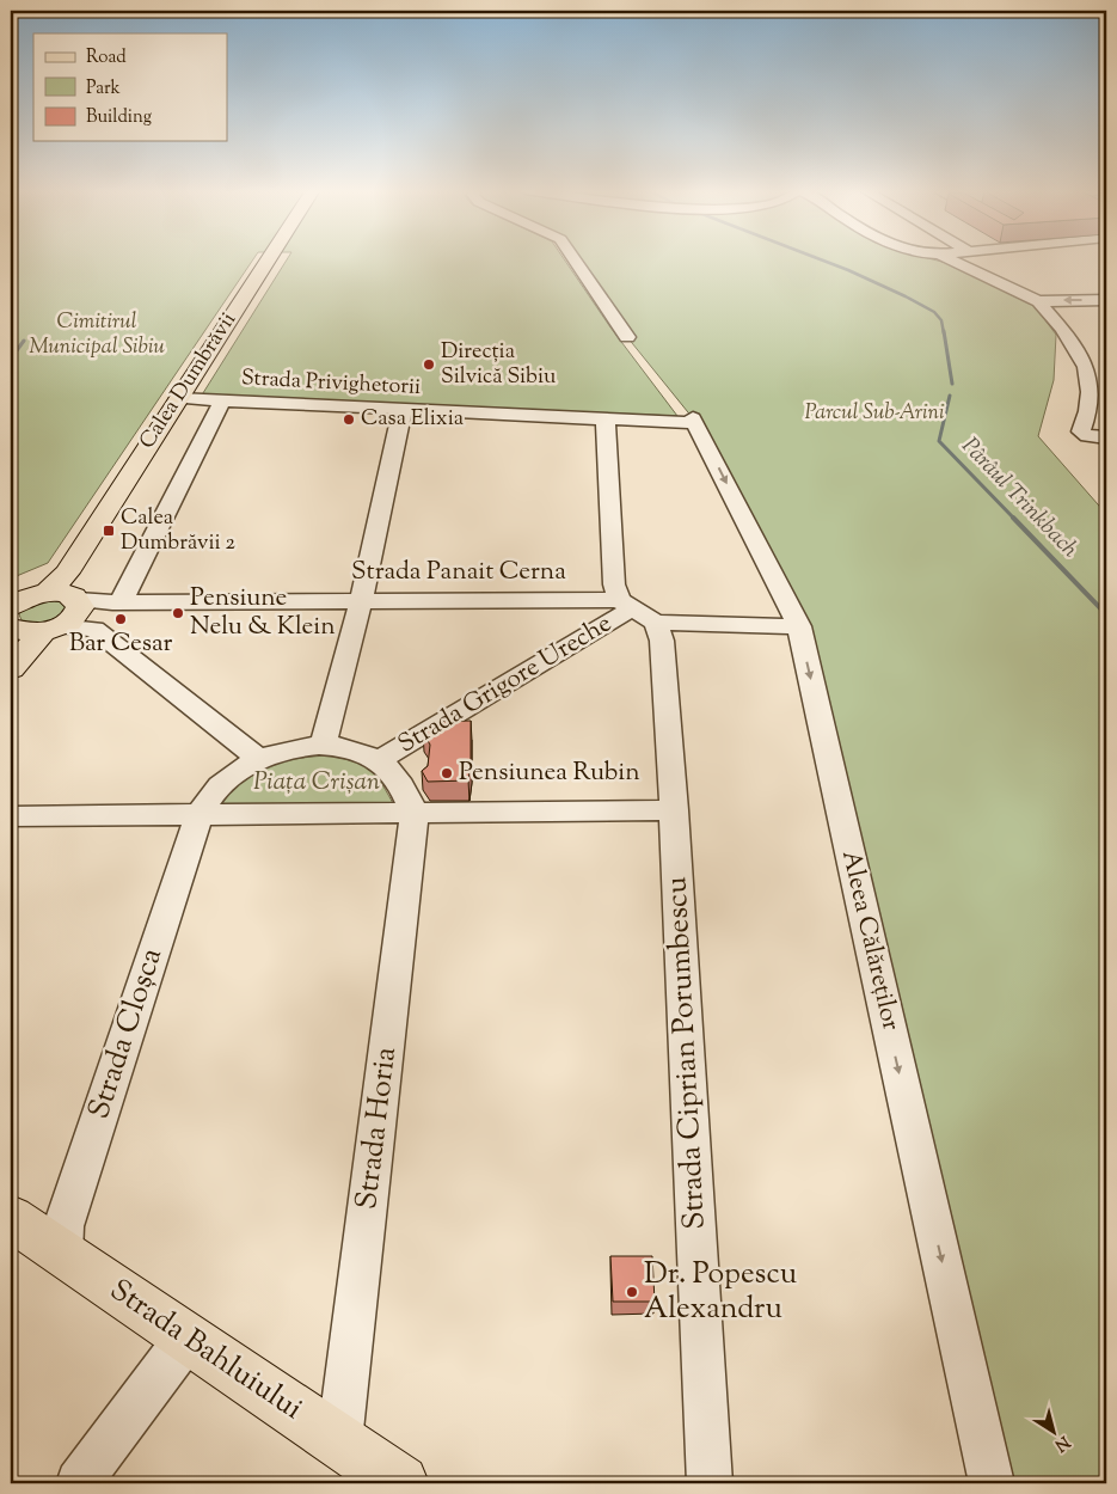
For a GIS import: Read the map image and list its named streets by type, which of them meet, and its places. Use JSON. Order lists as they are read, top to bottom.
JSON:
{
  "streets": {
    "main road": ["Calea Dumbrăvii", "Strada Bahluiului"],
    "street": [
      "Strada Privighetorii",
      "Strada Panait Cerna",
      "Strada Grigore Ureche",
      "Aleea Călăreților",
      "Strada Cloșca",
      "Strada Ciprian Porumbescu",
      "Strada Horia"
    ]
  },
  "crossings": [
    ["Calea Dumbrăvii", "Strada Privighetorii"],
    ["Calea Dumbrăvii", "Strada Panait Cerna"],
    ["Strada Privighetorii", "Aleea Călăreților"],
    ["Strada Privighetorii", "Strada Ciprian Porumbescu"],
    ["Strada Panait Cerna", "Strada Grigore Ureche"],
    ["Strada Panait Cerna", "Aleea Călăreților"],
    ["Strada Panait Cerna", "Strada Ciprian Porumbescu"],
    ["Strada Grigore Ureche", "Strada Ciprian Porumbescu"],
    ["Strada Cloșca", "Strada Bahluiului"],
    ["Strada Horia", "Strada Bahluiului"]
  ],
  "one_way": ["Aleea Călăreților"],
  "water": ["Pârâul Trinkbach"],
  "parks": ["Cimitirul Municipal Sibiu", "Parcul Sub-Arini", "Piața Crișan"],
  "places": {
    "other": [
      "Direcția Silvică Sibiu",
      "Casa Elixia",
      "Pensiune Nelu & Klein",
      "Bar Cesar",
      "Pensiunea Rubin",
      "Dr. Popescu Alexandru"
    ],
    "transit": ["Calea Dumbrăvii 2"]
  },
  "legend": ["Road", "Park", "Building"],
  "north": "bottom right"
}
